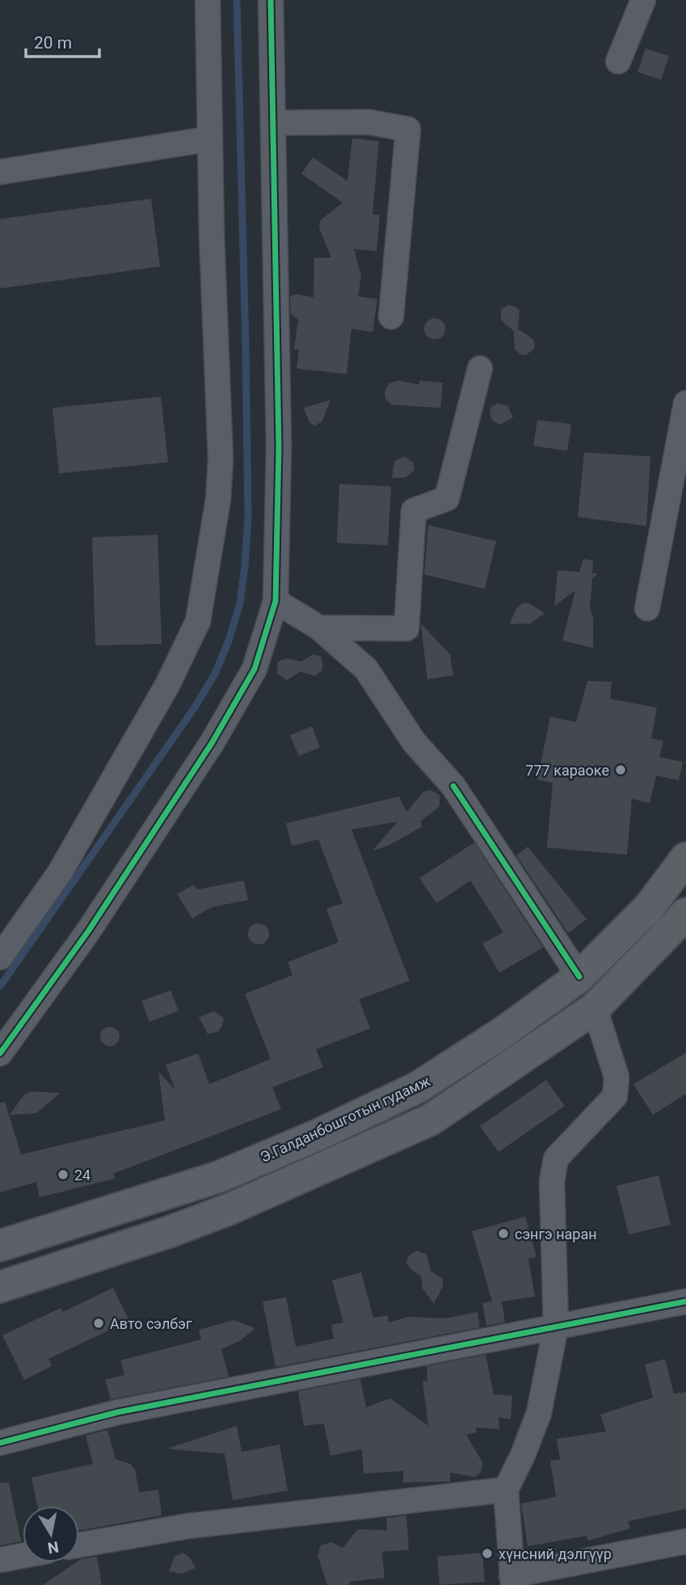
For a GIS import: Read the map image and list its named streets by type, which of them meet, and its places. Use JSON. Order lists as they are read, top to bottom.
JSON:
{
  "streets": {
    "main road": ["Э.Галданбошготын гудамж"]
  },
  "places": [
    "777 караоке",
    "24",
    "сэнгэ наран",
    "Авто сэлбэг",
    "хүнсний дэлгүүр"
  ],
  "scale_bar": "20 m",
  "north": "bottom"
}
